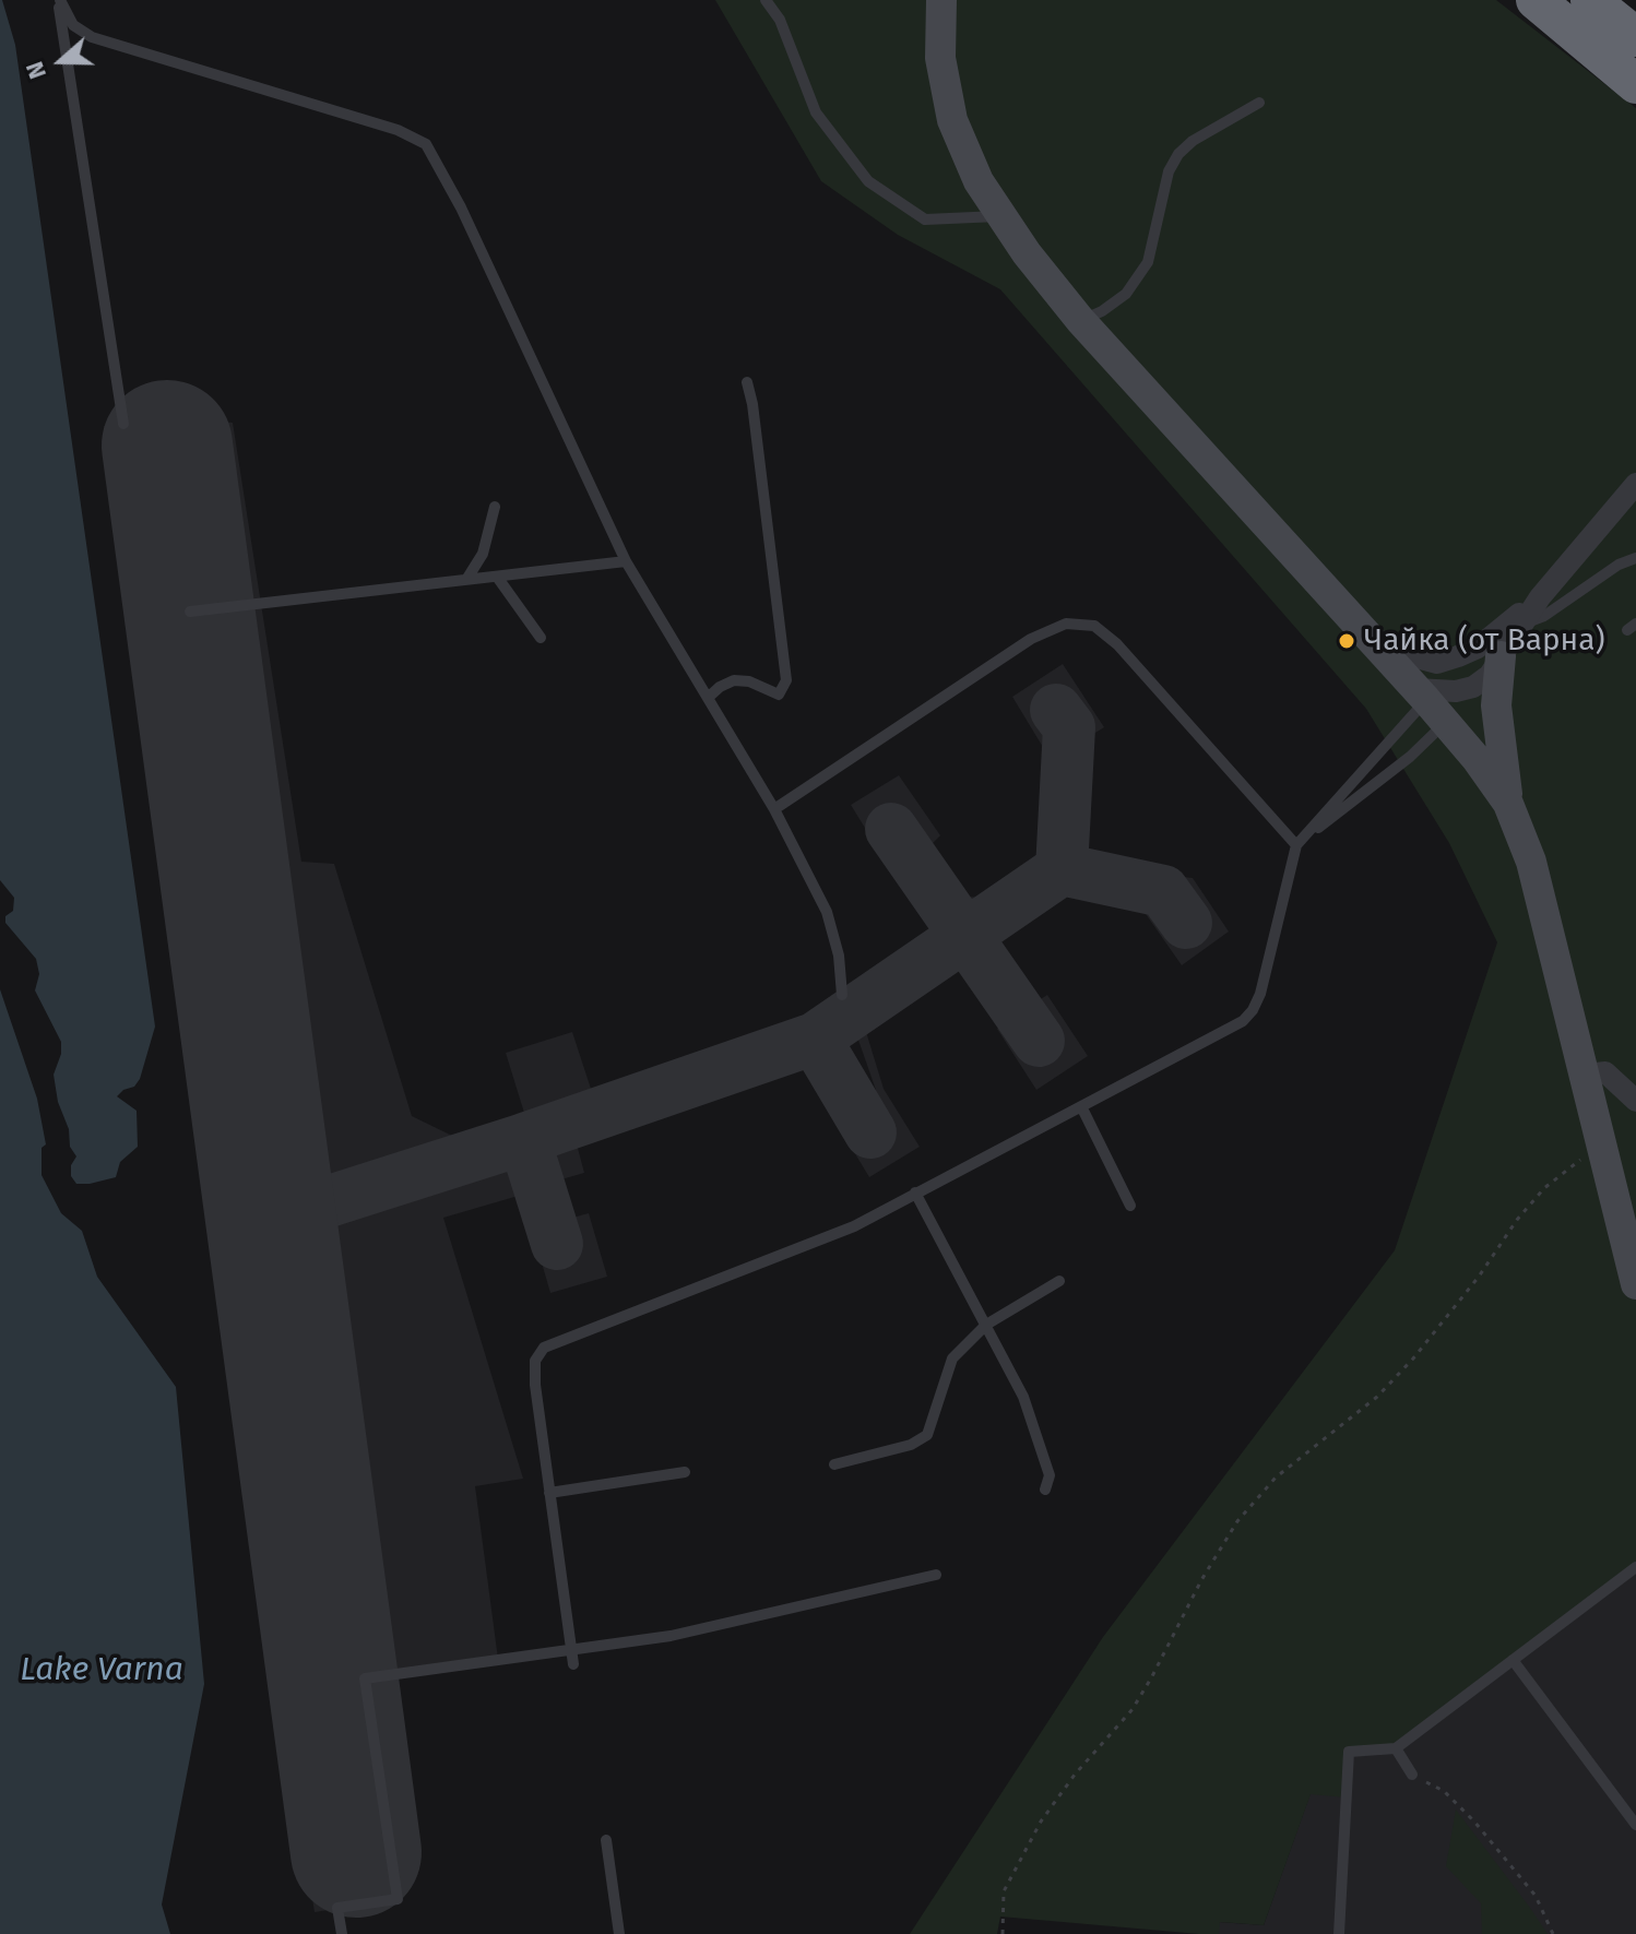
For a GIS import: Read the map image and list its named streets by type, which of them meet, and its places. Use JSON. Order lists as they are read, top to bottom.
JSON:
{
  "water": ["Lake Varna"],
  "places": ["Чайка (от Варна)"],
  "north": "left"
}
